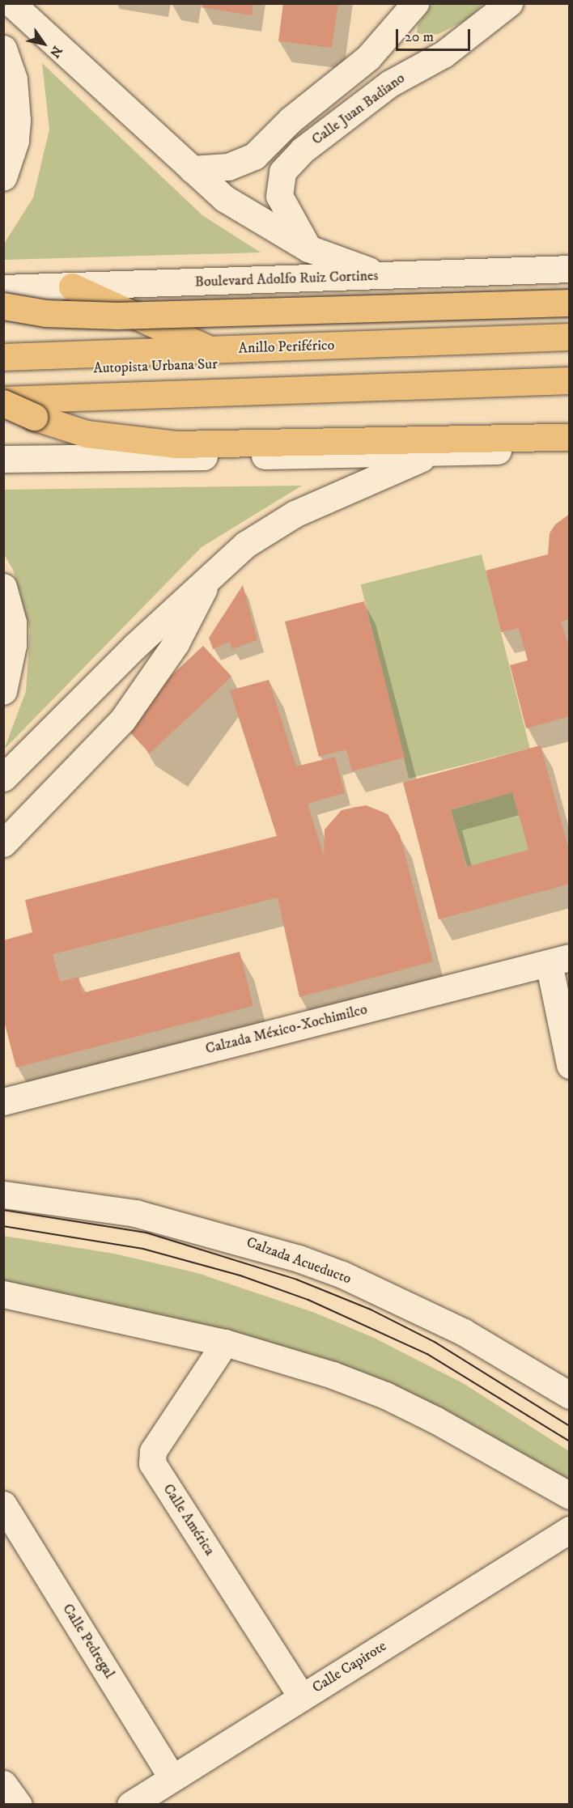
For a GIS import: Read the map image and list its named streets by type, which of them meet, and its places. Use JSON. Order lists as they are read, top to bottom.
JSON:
{
  "streets": {
    "highway": ["Anillo Periférico", "Autopista Urbana Sur"],
    "main road": [
      "Calle Juan Badiano",
      "Boulevard Adolfo Ruiz Cortines",
      "Calzada México-Xochimilco",
      "Calzada Acueducto",
      "Calle América",
      "Calle Pedregal",
      "Calle Capirote"
    ]
  },
  "crossings": [
    ["Calle América", "Calle Capirote"],
    ["Calle Pedregal", "Calle Capirote"]
  ],
  "scale_bar": "20 m",
  "north": "bottom right"
}
